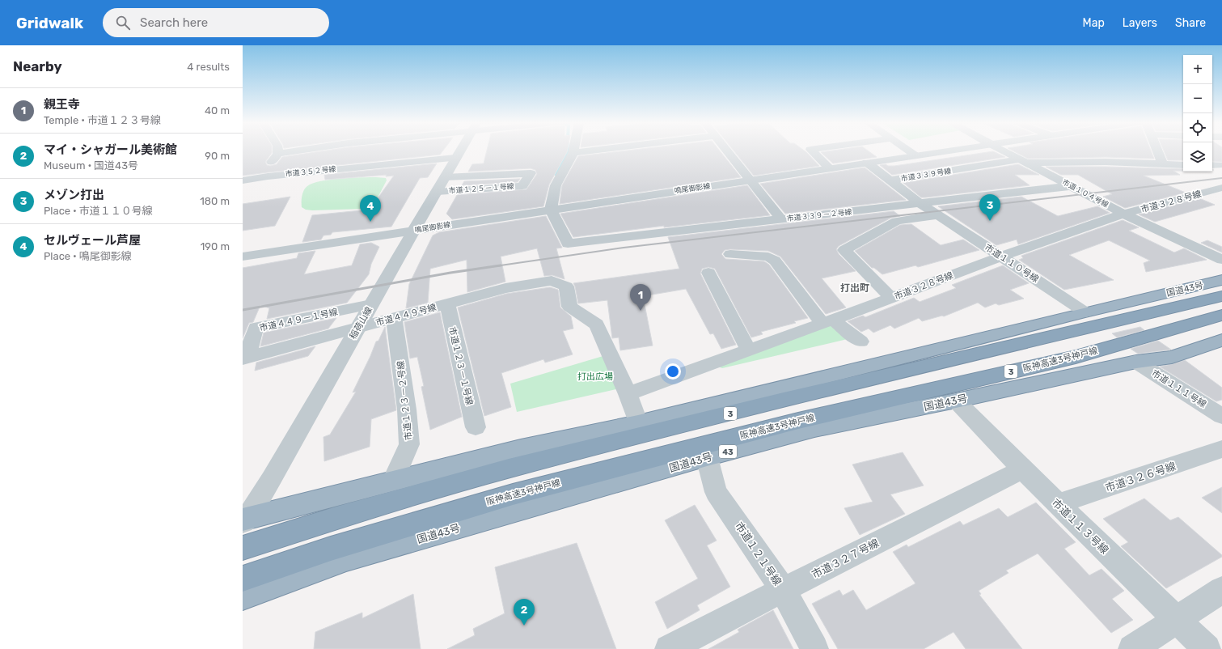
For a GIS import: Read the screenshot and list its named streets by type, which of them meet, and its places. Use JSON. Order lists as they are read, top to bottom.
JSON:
{
  "streets": {
    "highway": [
      "国道43号",
      "阪神高速3号神戸線",
      "3",
      "43"
    ],
    "street": [
      "市道３５２号線",
      "市道３３９号線",
      "市道１２５－１号線",
      "鳴尾御影線",
      "市道１０４号線",
      "市道３２８号線",
      "市道３３９－２号線",
      "市道１１０号線",
      "市道４４９号線",
      "市道４４９－１号線",
      "稲荷山線",
      "市道１２３－１号線",
      "市道１１１号線",
      "市道１２３－２号線",
      "市道３２６号線",
      "市道１１３号線",
      "市道１２１号線",
      "市道３２７号線"
    ]
  },
  "crossings": [
    ["市道３５２号線", "稲荷山線"],
    ["市道３３９号線", "市道１０４号線"],
    ["市道１２５－１号線", "稲荷山線"],
    ["鳴尾御影線", "市道３３９－２号線"],
    ["鳴尾御影線", "稲荷山線"],
    ["市道１０４号線", "市道３２８号線"],
    ["市道１０４号線", "市道３３９－２号線"],
    ["市道３２８号線", "市道１１０号線"],
    ["市道３２８号線", "市道４４９号線"],
    ["市道３３９－２号線", "市道１１０号線"],
    ["市道１１０号線", "国道43号"],
    ["国道43号", "稲荷山線"],
    ["国道43号", "市道１１１号線"],
    ["国道43号", "市道１２３－２号線"],
    ["国道43号", "市道１１３号線"],
    ["国道43号", "市道１２１号線"],
    ["市道４４９号線", "市道４４９－１号線"],
    ["市道４４９号線", "稲荷山線"],
    ["市道４４９号線", "市道１２３－１号線"],
    ["市道４４９号線", "市道１２３－２号線"],
    ["市道４４９－１号線", "稲荷山線"],
    ["市道３２６号線", "市道１１３号線"],
    ["市道１１３号線", "市道３２７号線"],
    ["市道１２１号線", "市道３２７号線"]
  ],
  "districts": ["打出町"],
  "parks": ["打出広場"],
  "page": {
    "header": "Gridwalk",
    "search": "Search here",
    "nav": ["Map", "Layers", "Share"],
    "heading": ["Nearby", "4 results"],
    "map_buttons": ["+", "−"],
    "list": [
      {
        "mark": "1",
        "name": "親王寺",
        "note": "Temple · 市道１２３号線",
        "value": "40 m"
      },
      {
        "mark": "2",
        "name": "マイ・シャガール美術館",
        "note": "Museum · 国道43号",
        "value": "90 m"
      },
      {
        "mark": "3",
        "name": "メゾン打出",
        "note": "Place · 市道１１０号線",
        "value": "180 m"
      },
      {
        "mark": "4",
        "name": "セルヴェール芦屋",
        "note": "Place · 鳴尾御影線",
        "value": "190 m"
      }
    ],
    "pins": [
      "3",
      "4",
      "1",
      "2"
    ]
  }
}
